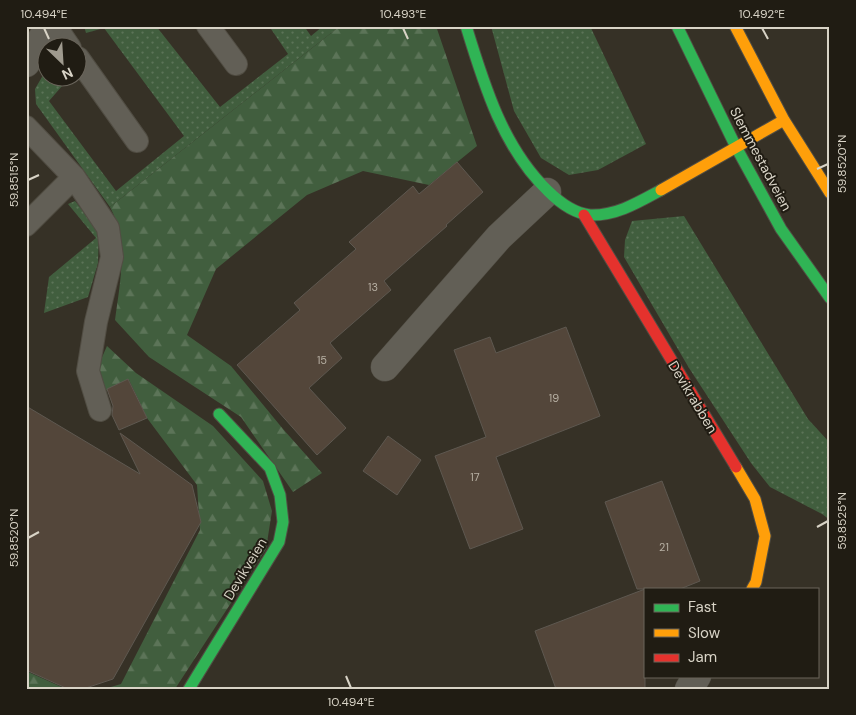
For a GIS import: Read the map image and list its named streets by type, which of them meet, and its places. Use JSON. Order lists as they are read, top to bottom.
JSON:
{
  "streets": {
    "street": ["Slemmestadveien", "Devikrabben", "Devikveien"]
  },
  "house_numbers": [
    "13",
    "15",
    "19",
    "17",
    "21"
  ],
  "legend": ["Fast", "Slow", "Jam"],
  "north": "bottom right",
  "coordinates": [
    "10.494°E",
    "10.493°E",
    "10.492°E",
    "59.8520°N",
    "59.8515°N",
    "59.8525°N"
  ]
}
